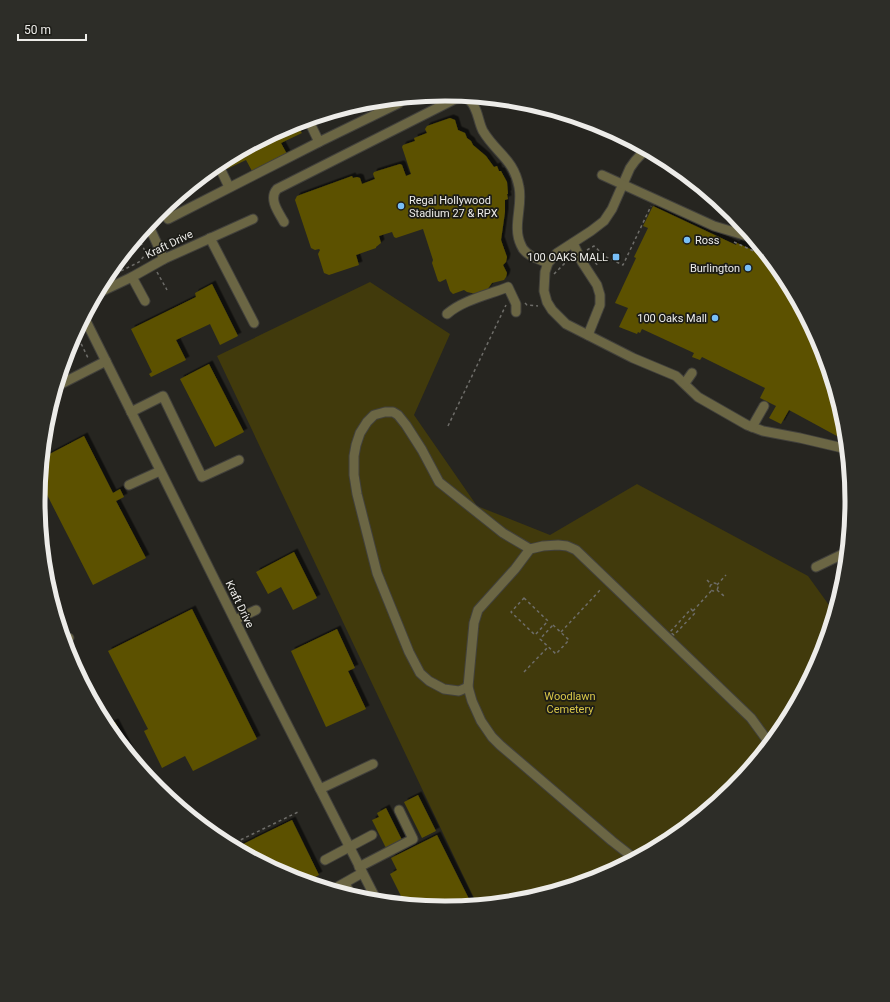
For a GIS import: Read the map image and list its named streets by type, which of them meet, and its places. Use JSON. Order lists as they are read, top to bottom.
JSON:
{
  "streets": {
    "street": ["Kraft Drive"]
  },
  "parks": ["Woodlawn Cemetery"],
  "places": {
    "other": [
      "Regal Hollywood Stadium 27 & RPX",
      "Ross",
      "Burlington",
      "100 Oaks Mall"
    ],
    "transit": ["100 OAKS MALL"]
  },
  "scale_bar": "50 m"
}
